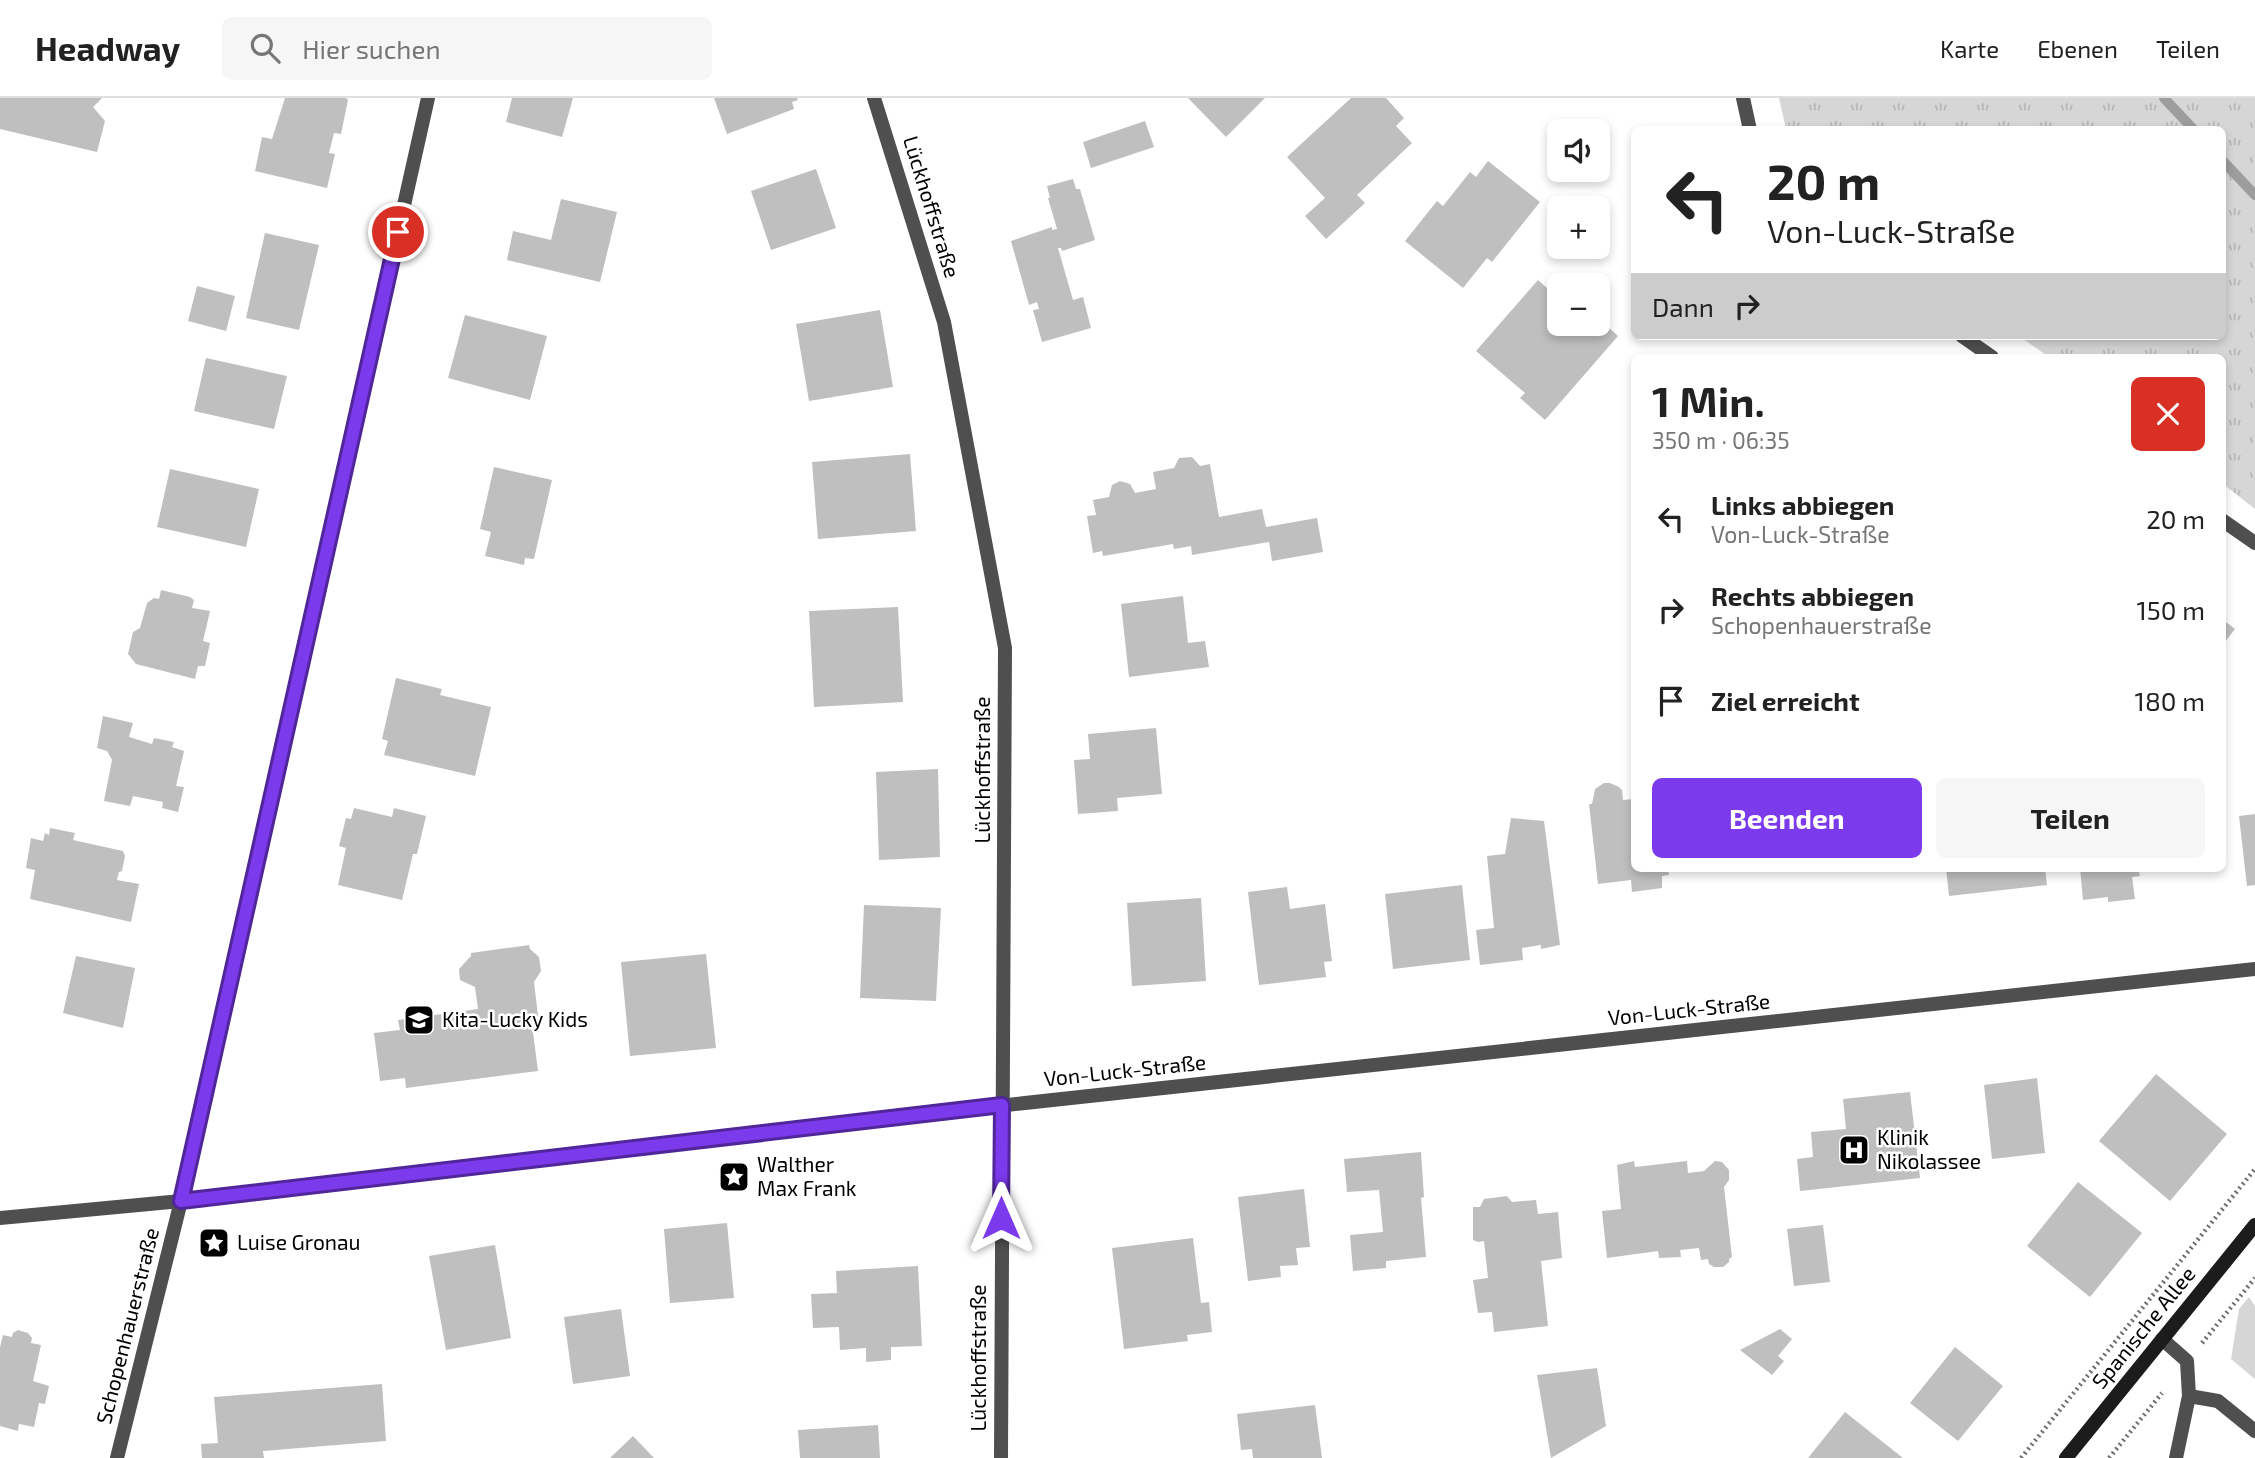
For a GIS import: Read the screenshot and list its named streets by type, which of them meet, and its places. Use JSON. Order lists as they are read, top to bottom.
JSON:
{
  "streets": {
    "main road": ["Spanische Allee"],
    "street": ["Lückhoffstraße", "Von-Luck-Straße", "Schopenhauerstraße"]
  },
  "crossings": [
    ["Lückhoffstraße", "Von-Luck-Straße"],
    ["Von-Luck-Straße", "Schopenhauerstraße"]
  ],
  "places": {
    "school or university": ["Kita-Lucky Kids"],
    "hospital": ["Klinik Nikolassee"],
    "place": ["Walther Max Frank", "Luise Gronau"]
  },
  "page": {
    "header": "Headway",
    "search": "Hier suchen",
    "nav": ["Karte", "Ebenen", "Teilen"],
    "map_buttons": ["+", "−"],
    "turn": ["20 m", "Von-Luck-Straße"],
    "then": "Dann",
    "heading": ["1 Min.", "350 m · 06:35"],
    "list": [
      {
        "name": "Links abbiegen",
        "note": "Von-Luck-Straße",
        "value": "20 m"
      },
      {
        "name": "Rechts abbiegen",
        "note": "Schopenhauerstraße",
        "value": "150 m"
      },
      {
        "name": "Ziel erreicht",
        "value": "180 m"
      }
    ],
    "buttons": ["Beenden", "Teilen"]
  }
}
